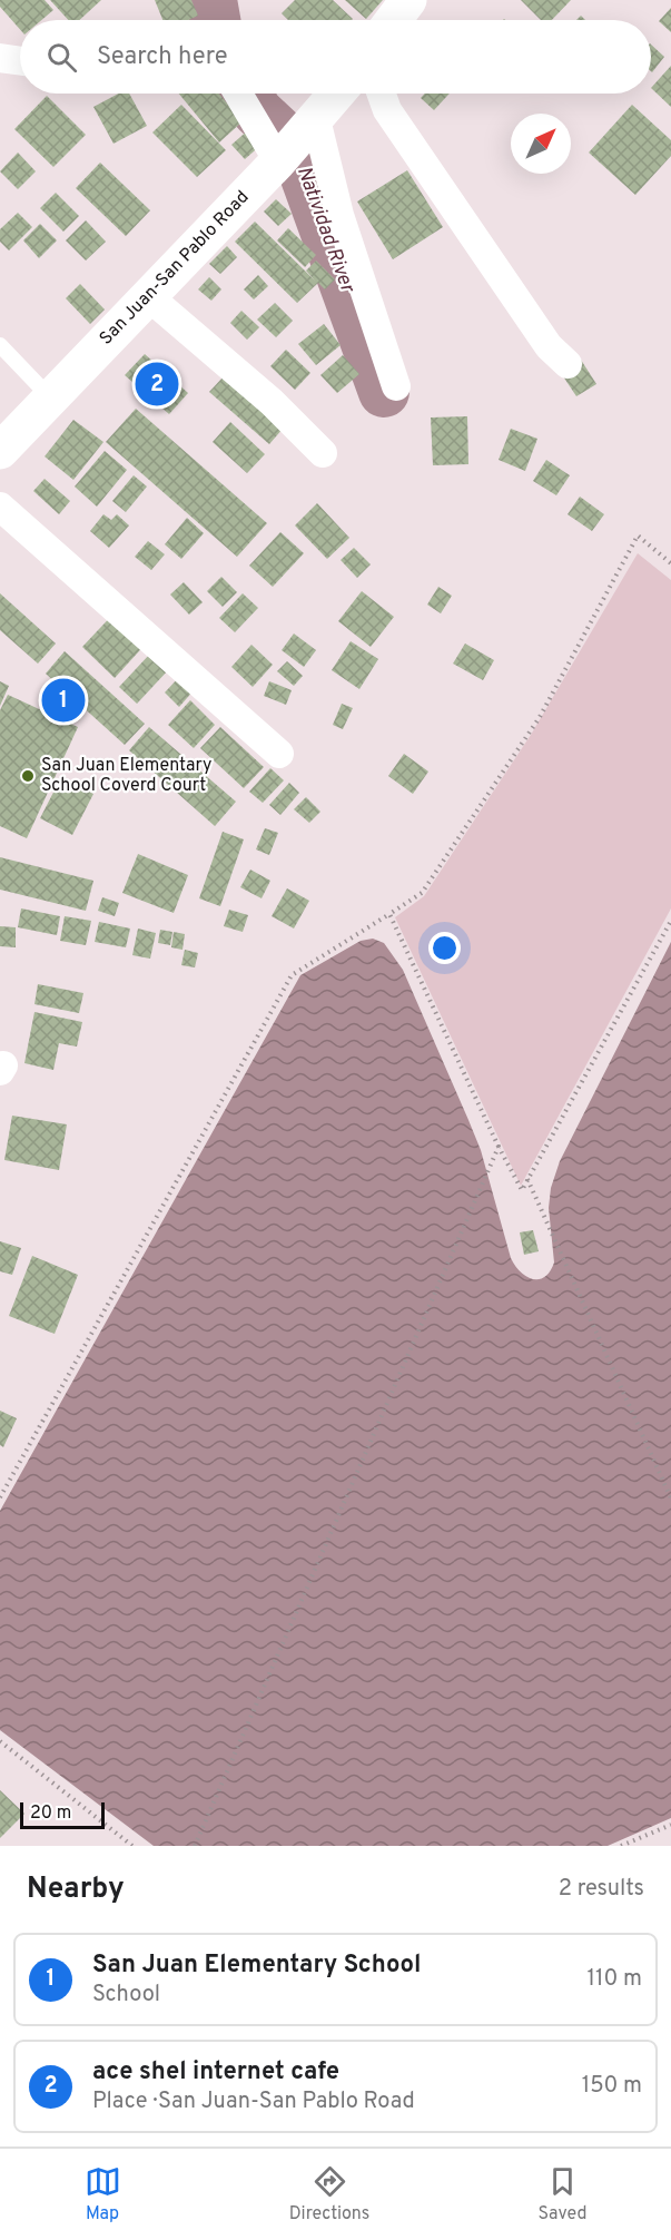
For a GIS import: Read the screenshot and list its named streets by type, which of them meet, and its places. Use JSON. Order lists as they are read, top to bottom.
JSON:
{
  "streets": {
    "street": ["San Juan-San Pablo Road"]
  },
  "water": ["Natividad River"],
  "places": ["San Juan Elementary School Coverd Court"],
  "scale_bar": "20 m",
  "north": "top right",
  "page": {
    "search": "Search here",
    "pins": ["2", "1"],
    "scale": "20 m",
    "heading": ["Nearby", "2 results"],
    "list": [
      {
        "mark": "1",
        "name": "San Juan Elementary School",
        "note": "School",
        "value": "110 m"
      },
      {
        "mark": "2",
        "name": "ace shel internet cafe",
        "note": "Place · San Juan-San Pablo Road",
        "value": "150 m"
      }
    ],
    "nav": ["Map", "Directions", "Saved"]
  }
}
